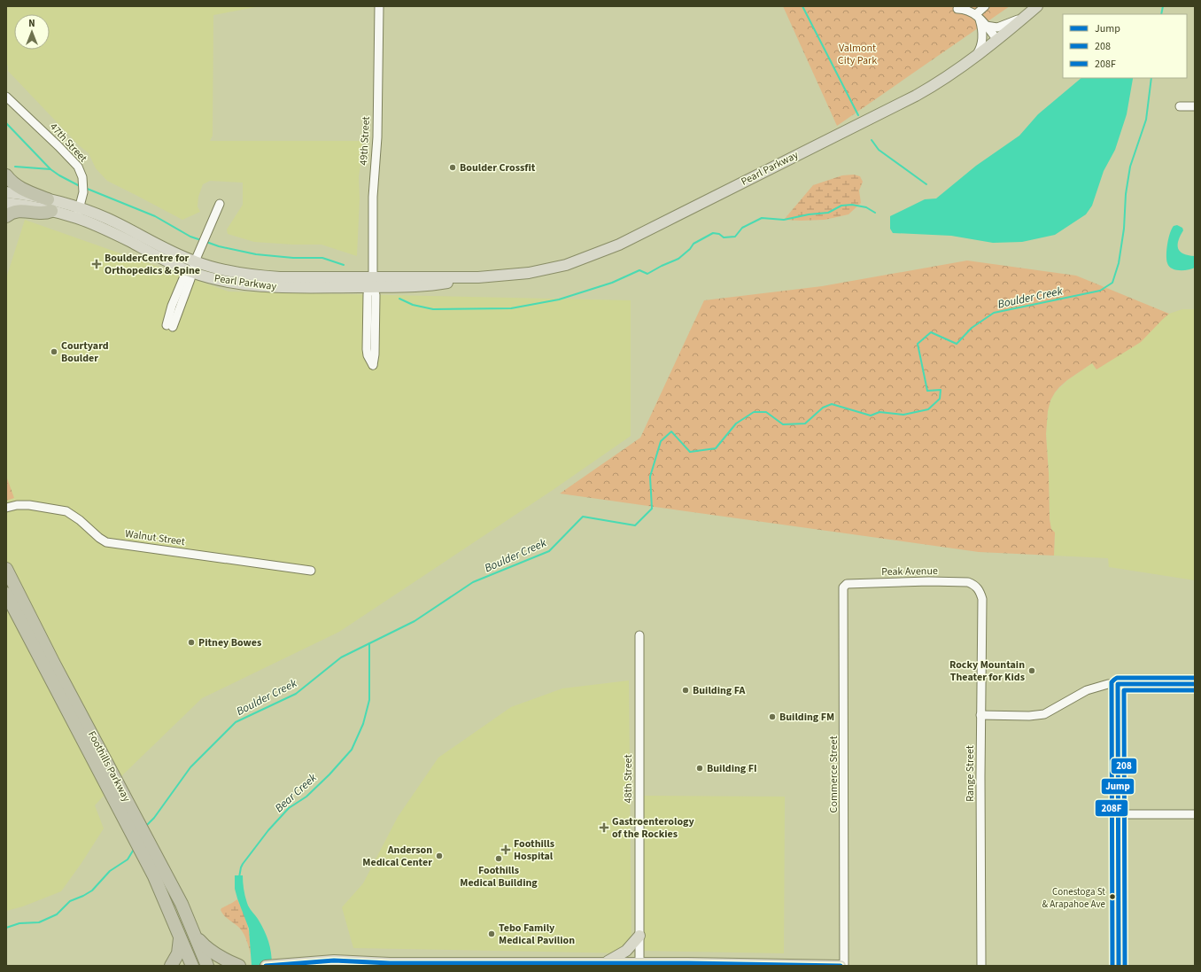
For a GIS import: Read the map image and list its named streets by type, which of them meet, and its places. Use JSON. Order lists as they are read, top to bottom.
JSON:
{
  "streets": {
    "highway": ["Foothills Parkway"],
    "main road": ["Pearl Parkway"],
    "street": [
      "49th Street",
      "47th Street",
      "Walnut Street",
      "Peak Avenue",
      "Range Street",
      "Commerce Street",
      "48th Street"
    ]
  },
  "crossings": [
    ["49th Street", "Pearl Parkway"],
    ["47th Street", "Pearl Parkway"],
    ["Peak Avenue", "Range Street"],
    ["Peak Avenue", "Commerce Street"]
  ],
  "water": ["Boulder Creek", "Bear Creek"],
  "parks": ["Valmont City Park"],
  "places": {
    "other": [
      "Boulder Crossfit",
      "Courtyard Boulder",
      "Pitney Bowes",
      "Rocky Mountain Theater for Kids",
      "Building FA",
      "Building FM",
      "Building FI",
      "Anderson Medical Center",
      "Foothills Medical Building",
      "Conestoga St & Arapahoe Ave",
      "Tebo Family Medical Pavilion"
    ],
    "health": ["BoulderCentre for Orthopedics & Spine", "Gastroenterology of the Rockies", "Foothills Hospital"]
  },
  "lines": ["transit line 208F", "transit line Jump", "transit line 208"],
  "legend": ["Jump", "208", "208F"],
  "north": "top"
}
